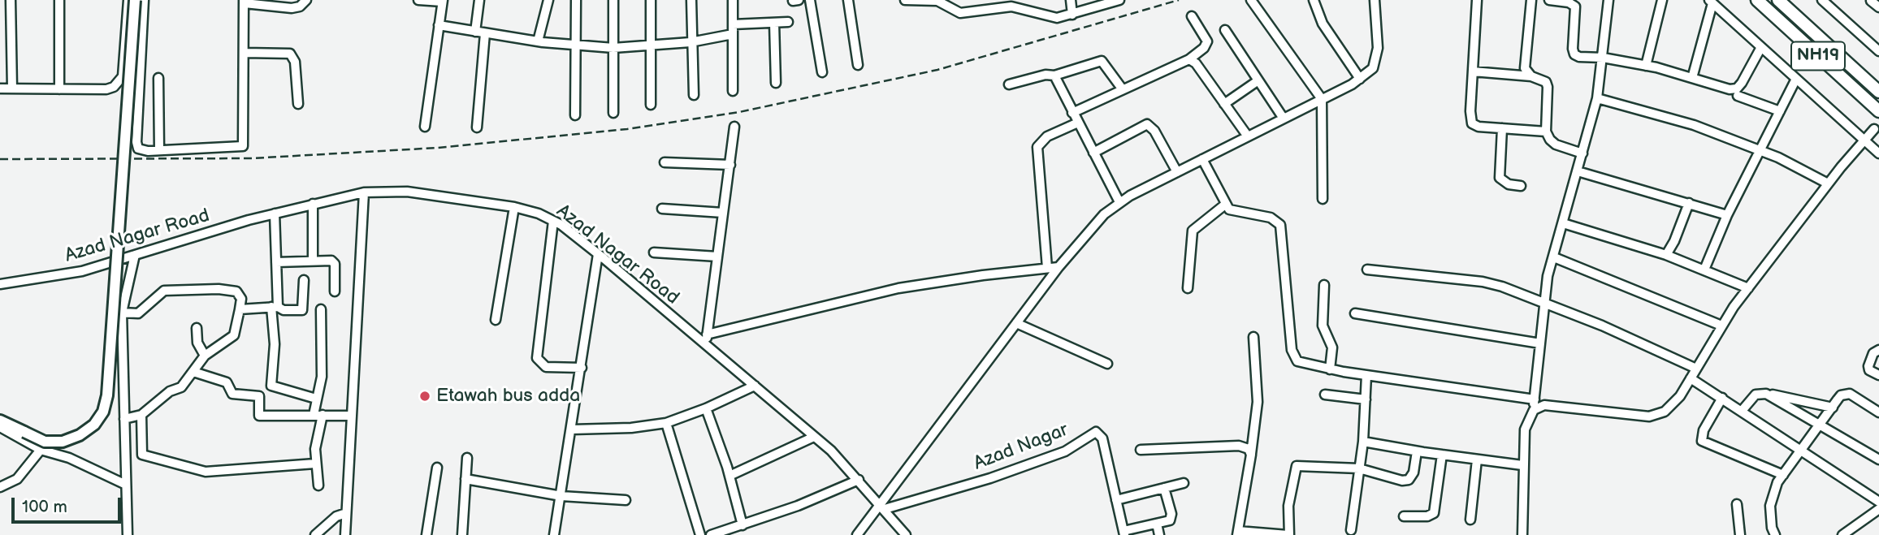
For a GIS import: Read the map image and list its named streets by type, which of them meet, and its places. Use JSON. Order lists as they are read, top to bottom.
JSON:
{
  "streets": {
    "highway": ["NH19"],
    "street": ["Azad Nagar Road", "Azad Nagar"]
  },
  "crossings": [
    ["Azad Nagar Road", "Azad Nagar"]
  ],
  "places": ["Etawah bus adda"],
  "scale_bar": "100 m"
}
